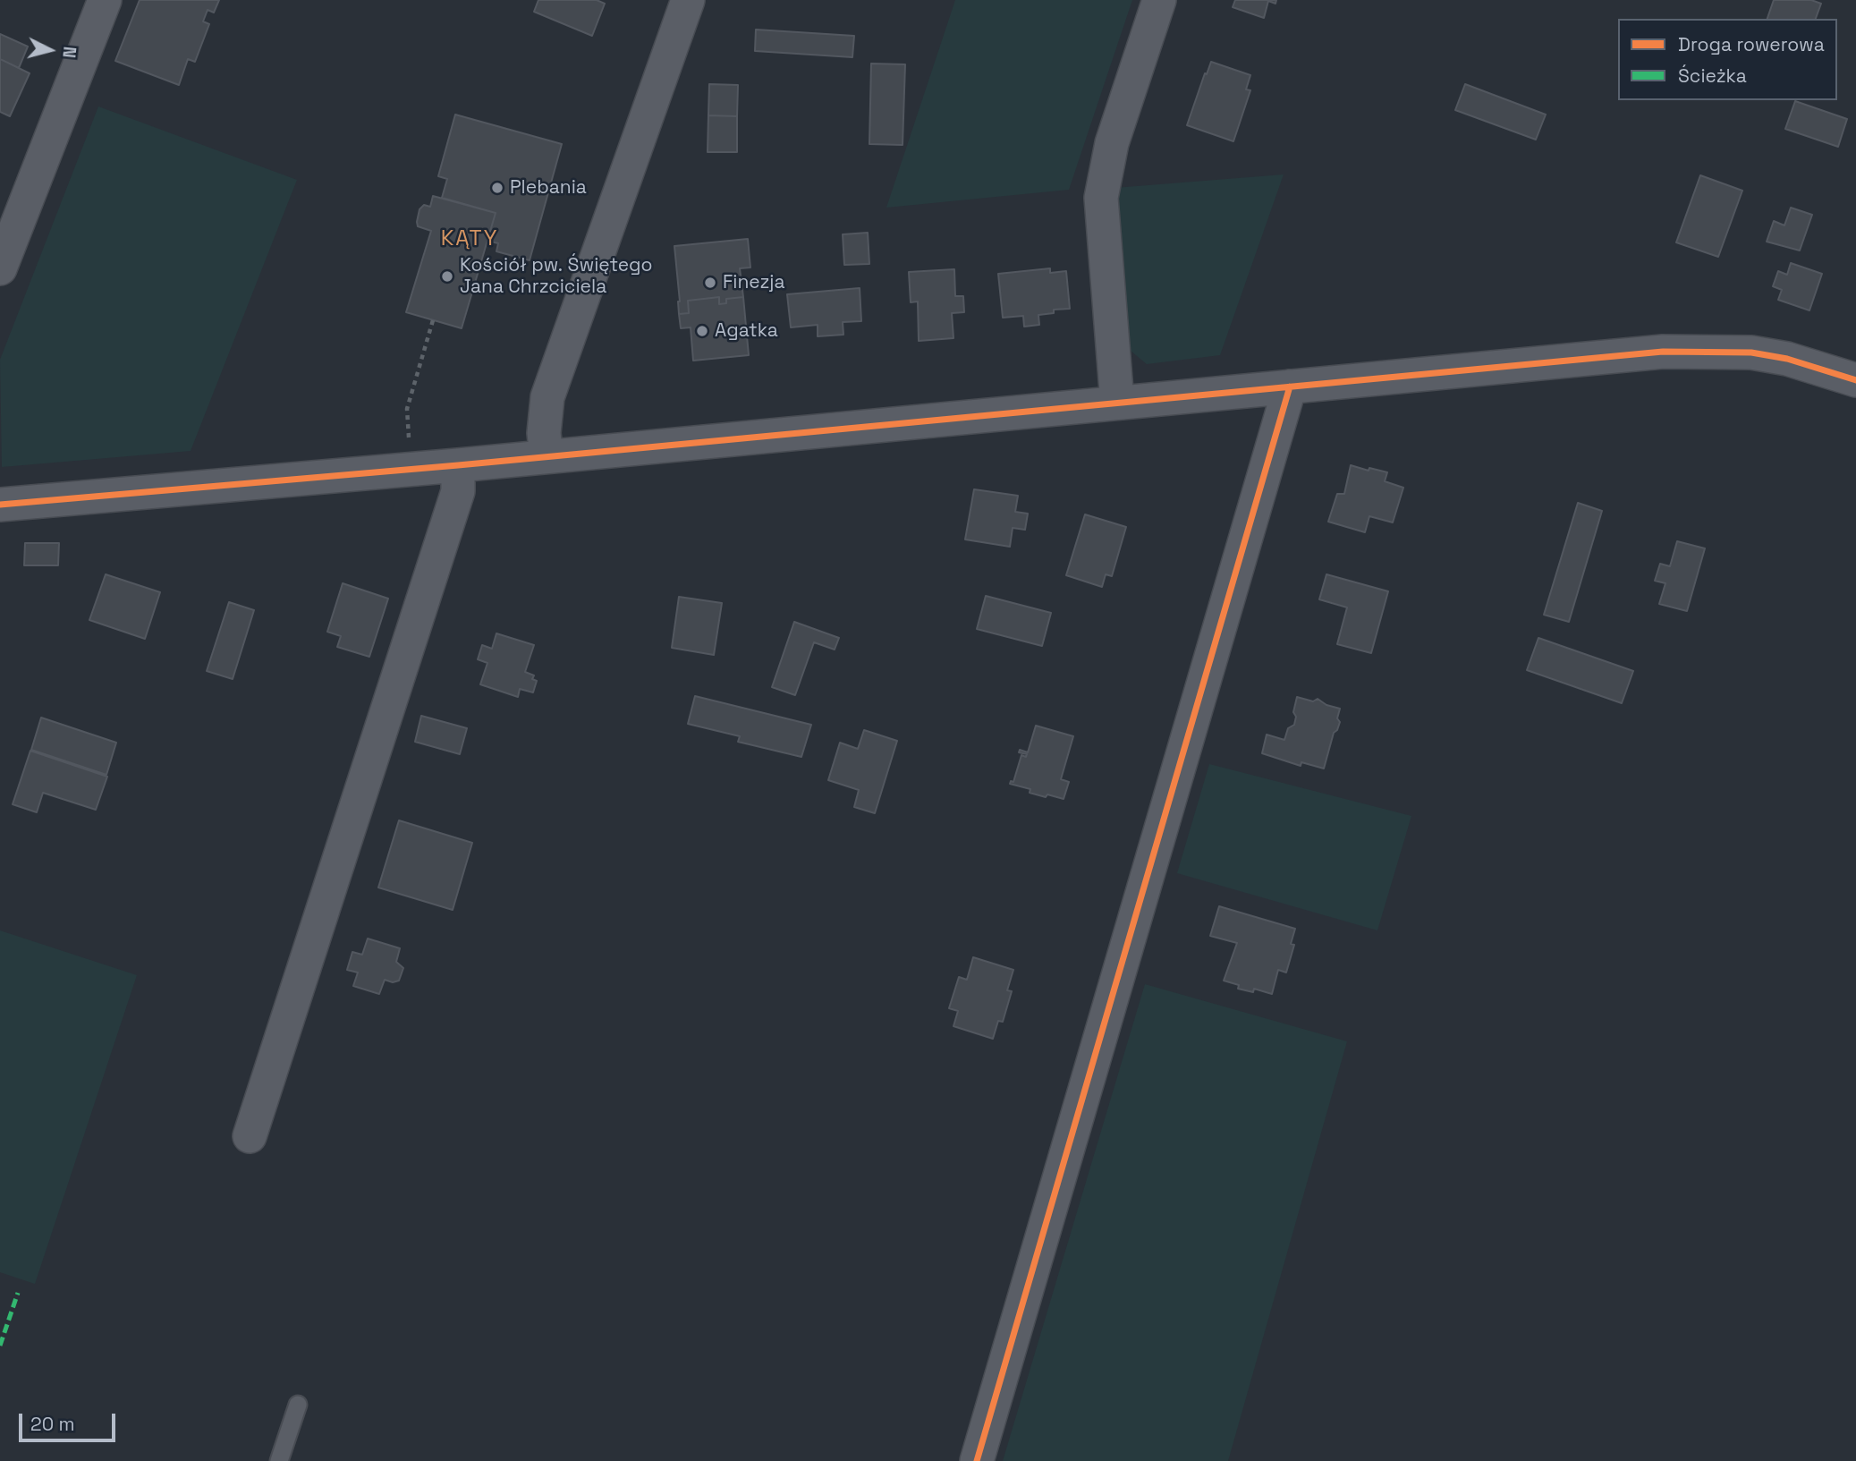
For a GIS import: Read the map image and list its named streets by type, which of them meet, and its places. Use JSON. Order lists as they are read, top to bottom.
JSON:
{
  "districts": ["KĄTY"],
  "places": [
    "Plebania",
    "Kościół pw. Świętego Jana Chrzciciela",
    "Finezja",
    "Agatka"
  ],
  "legend": ["Droga rowerowa", "Ścieżka"],
  "scale_bar": "20 m",
  "north": "right"
}
